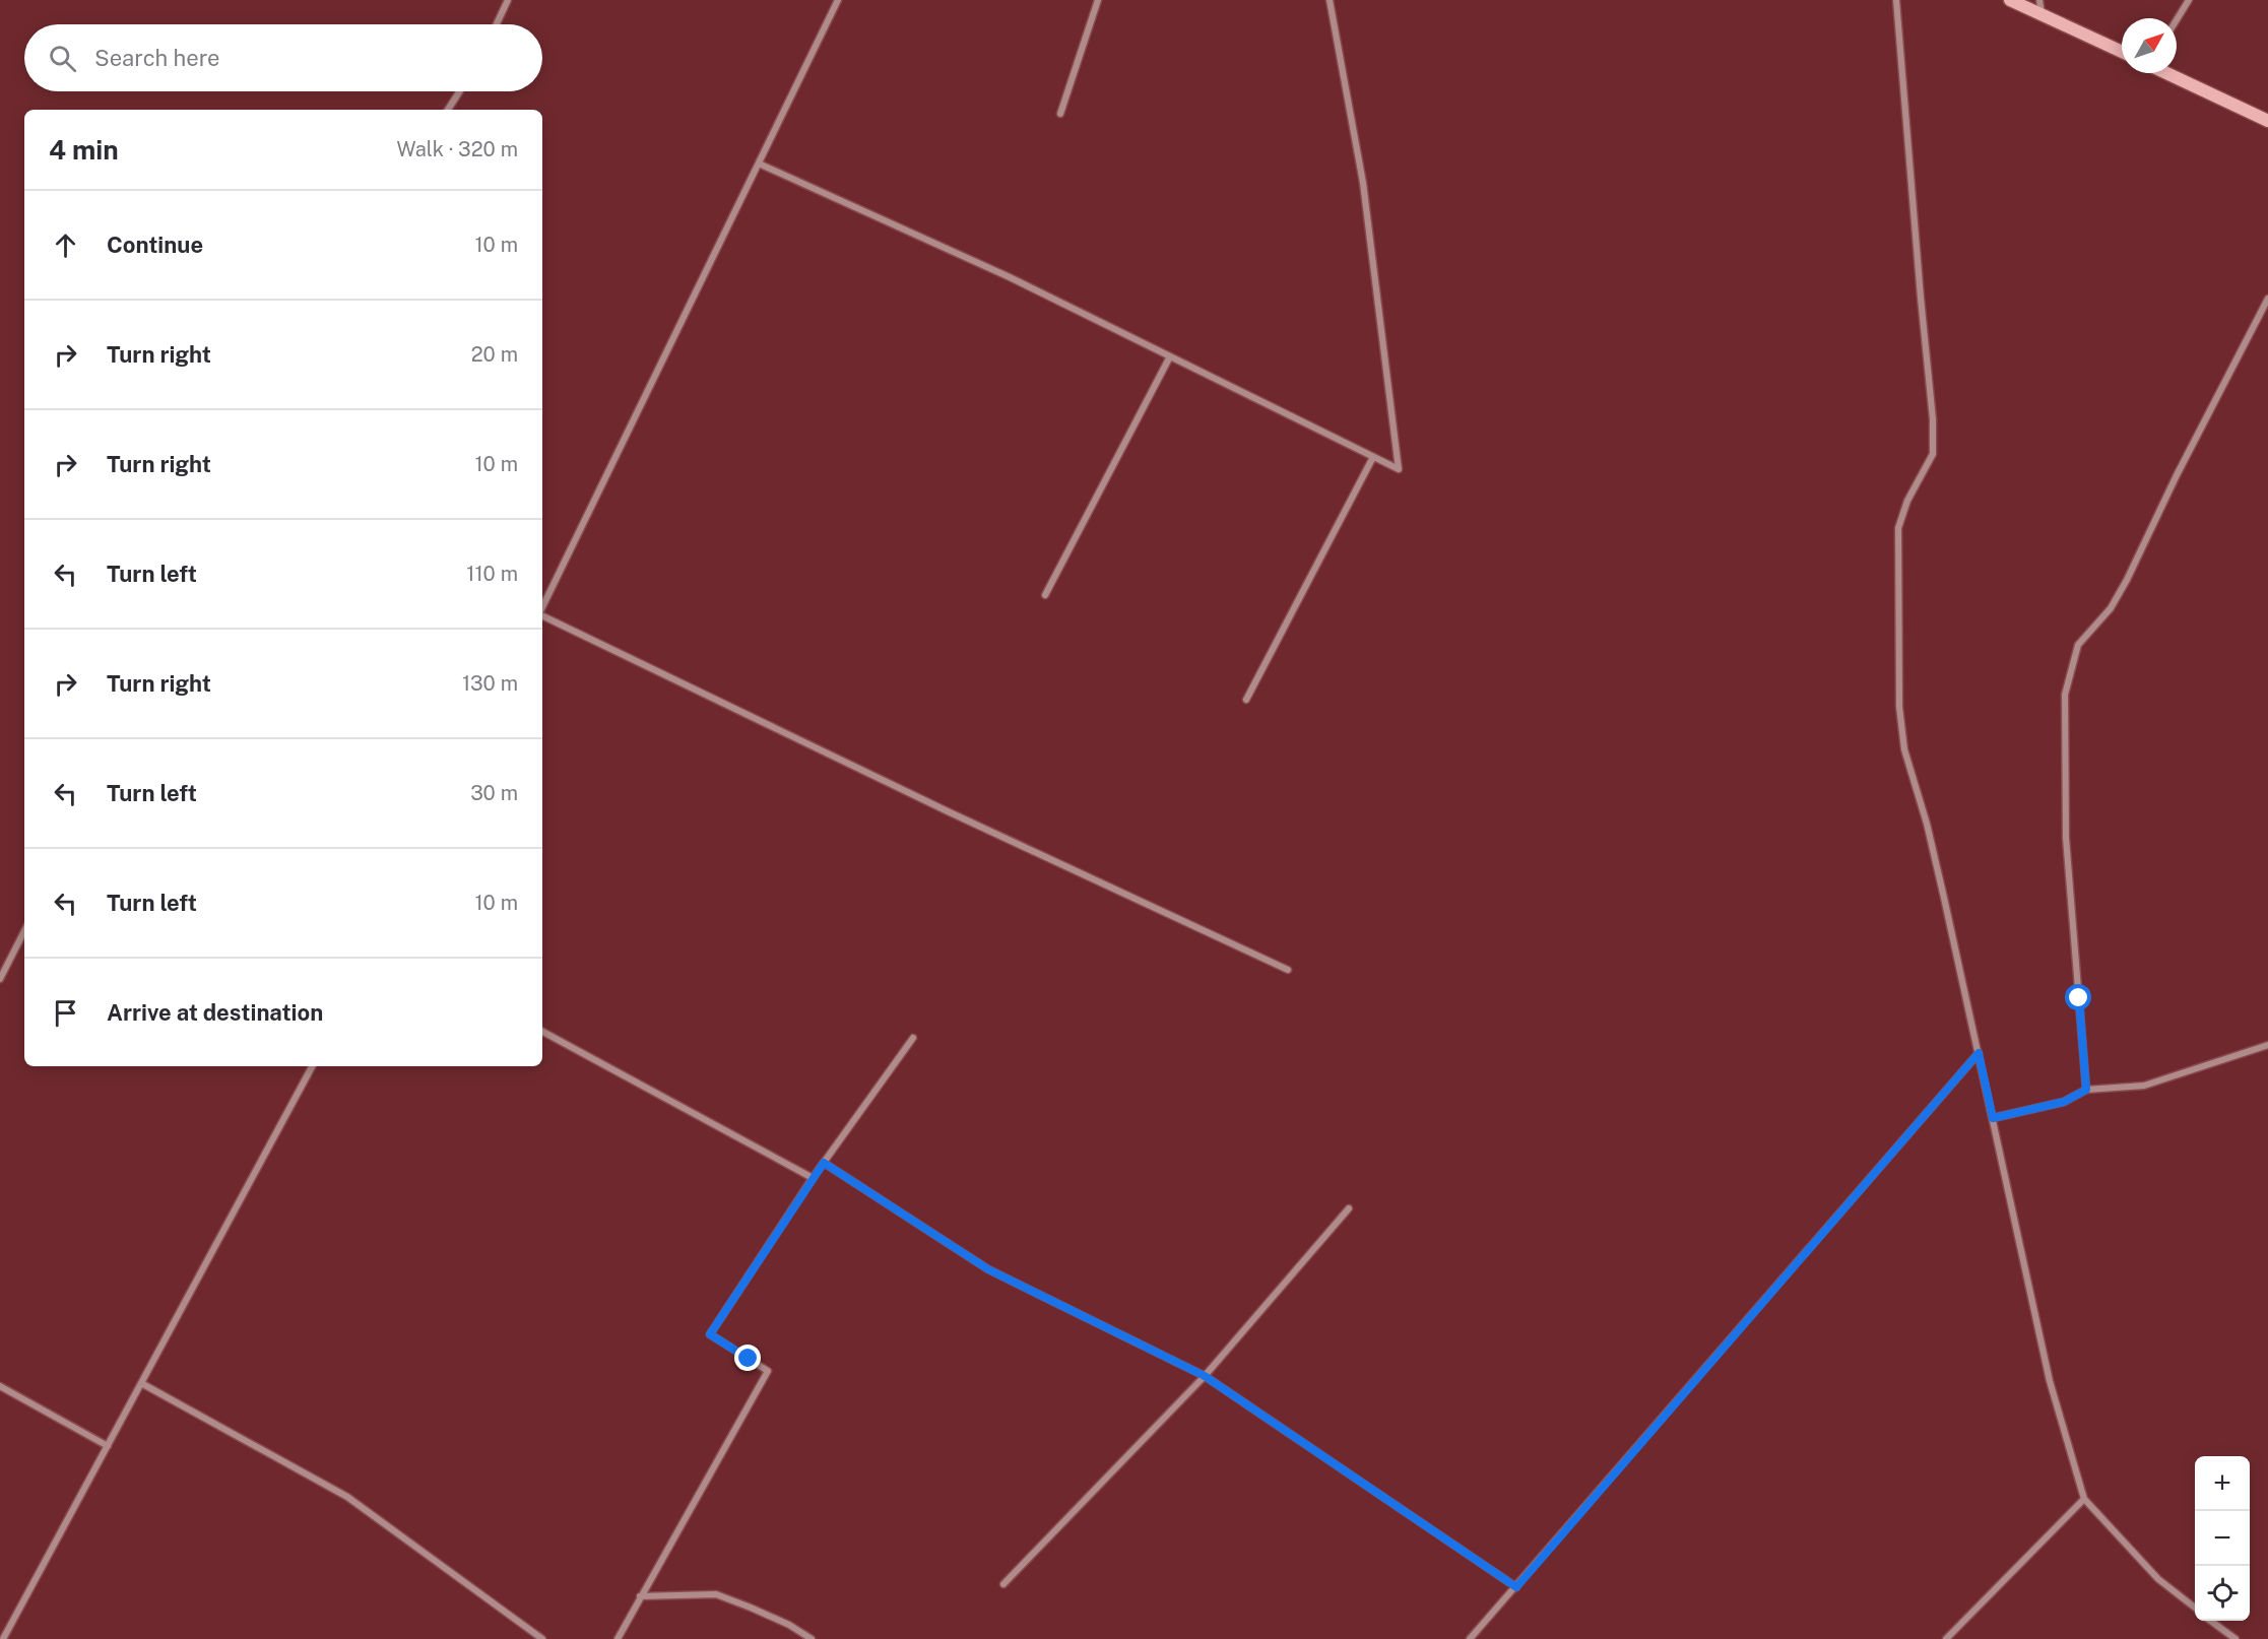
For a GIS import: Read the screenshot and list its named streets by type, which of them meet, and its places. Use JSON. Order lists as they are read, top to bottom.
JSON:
{
  "north": "top right",
  "page": {
    "search": "Search here",
    "heading": ["4 min", "Walk · 320 m"],
    "list": [
      ["Continue", "10 m"],
      ["Turn right", "20 m"],
      ["Turn right", "10 m"],
      ["Turn left", "110 m"],
      ["Turn right", "130 m"],
      ["Turn left", "30 m"],
      ["Turn left", "10 m"],
      "Arrive at destination"
    ],
    "map_buttons": ["+", "−"]
  }
}
